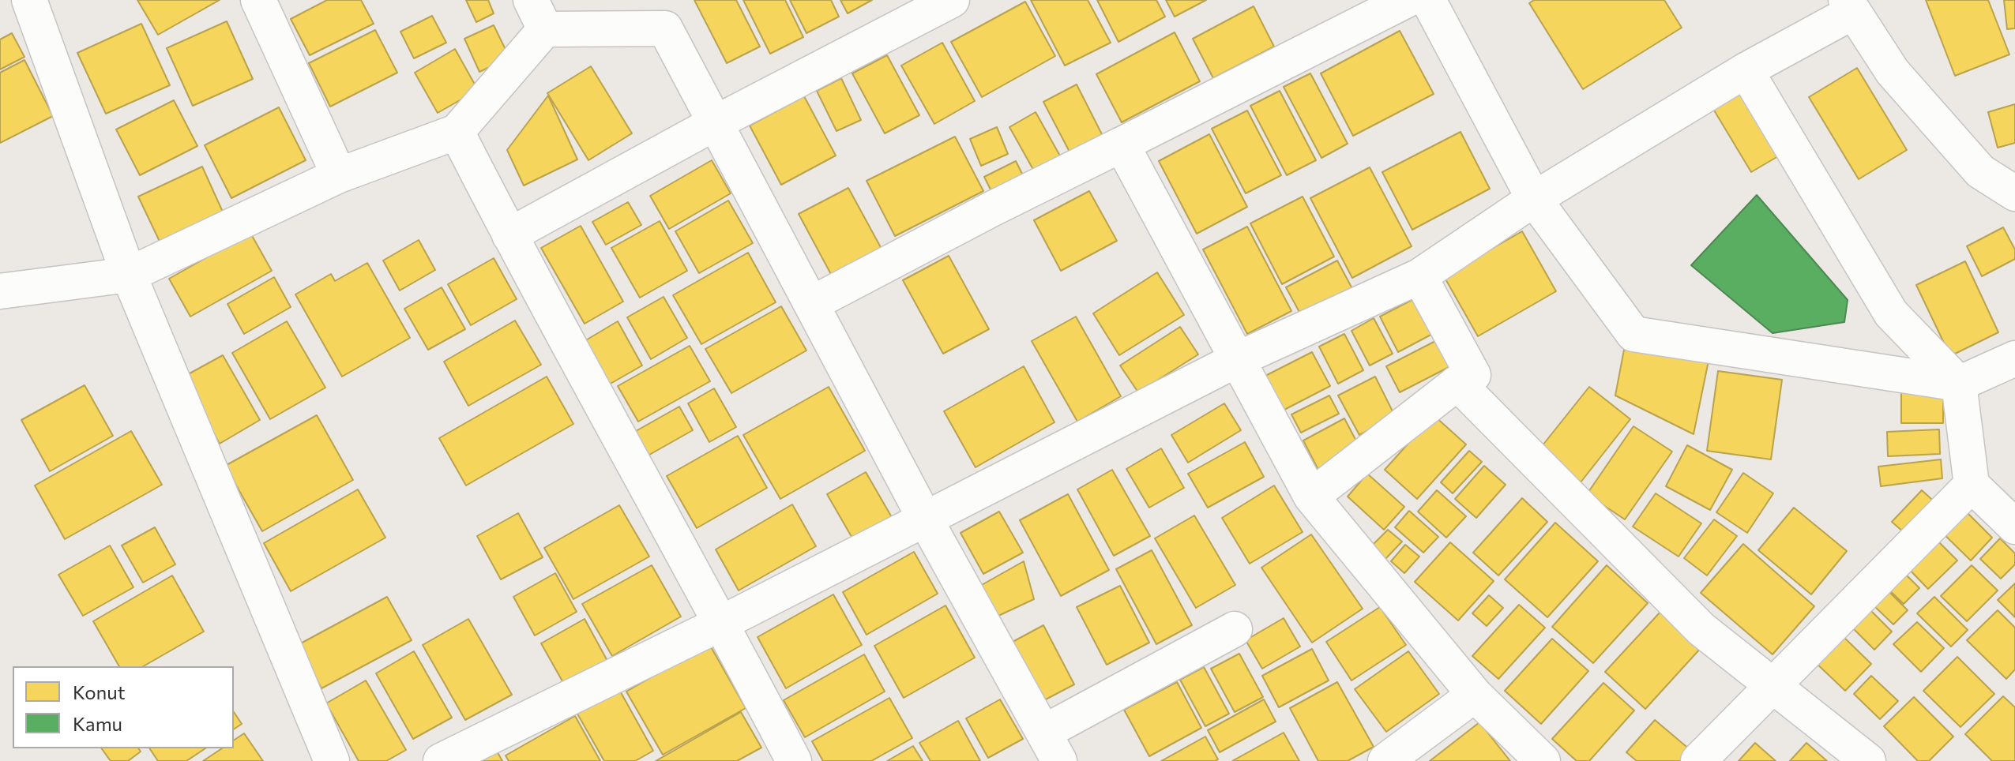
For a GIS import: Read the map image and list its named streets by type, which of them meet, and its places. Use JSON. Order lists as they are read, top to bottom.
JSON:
{
  "legend": ["Konut", "Kamu"]
}
